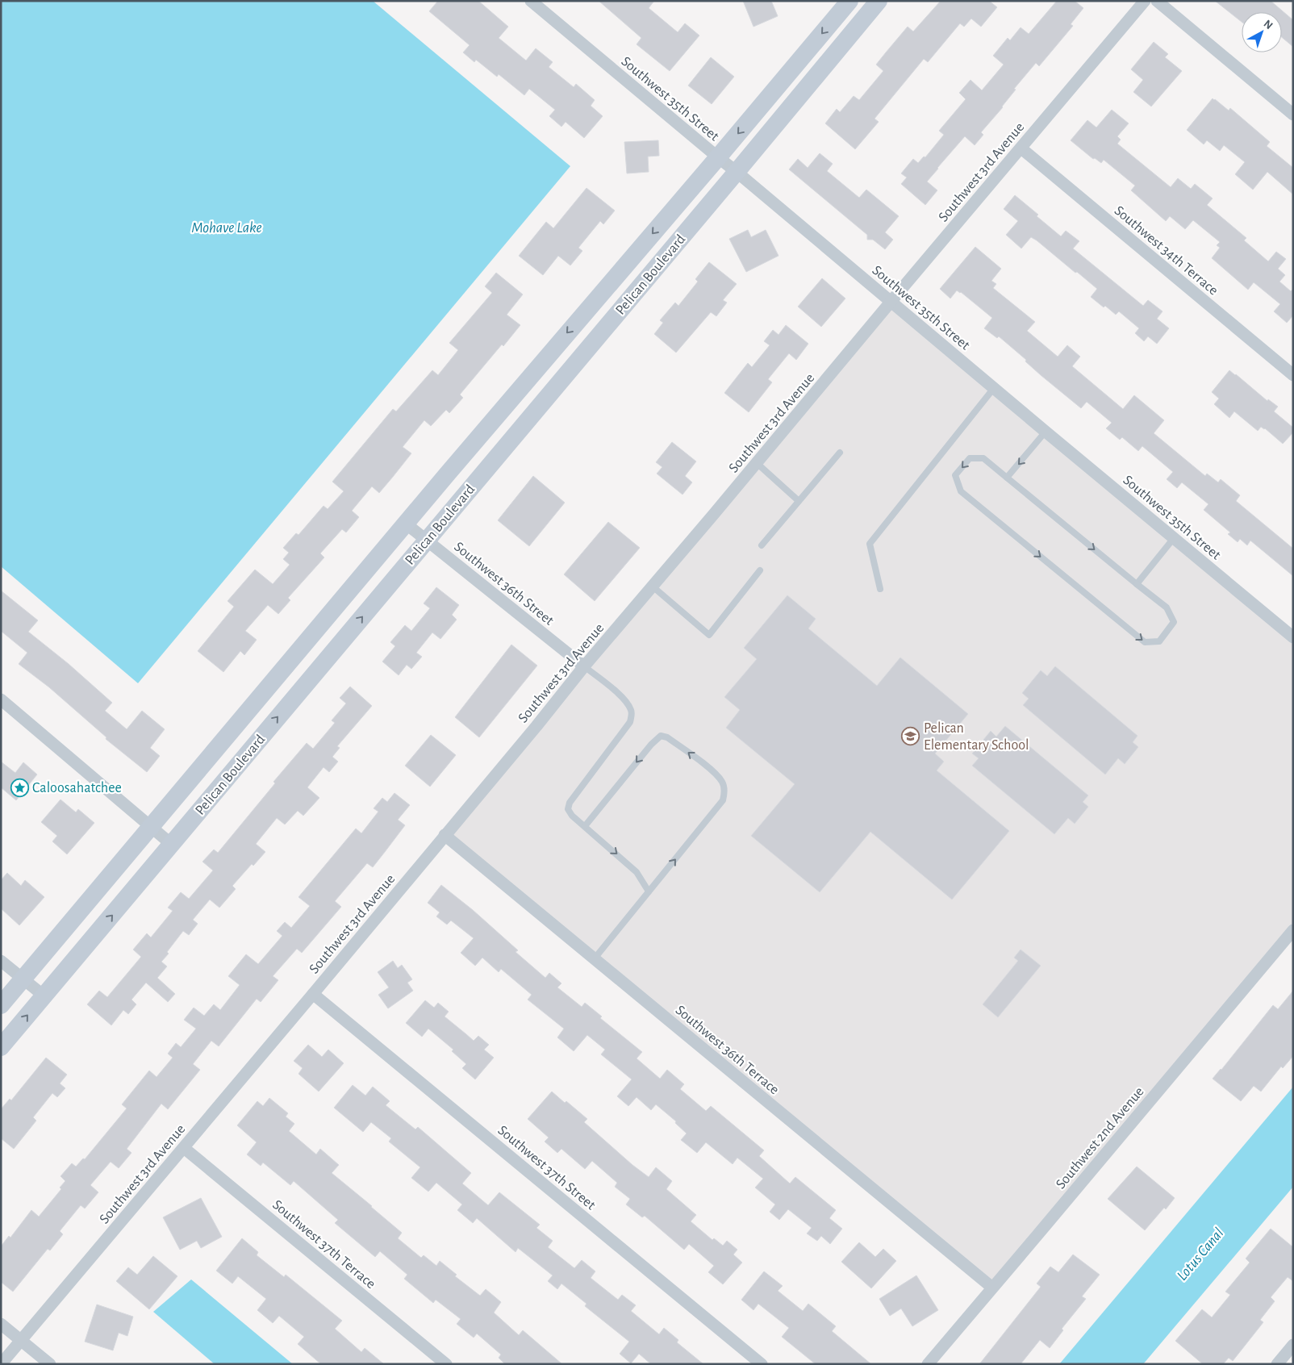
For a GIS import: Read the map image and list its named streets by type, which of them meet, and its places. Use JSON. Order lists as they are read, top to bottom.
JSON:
{
  "streets": {
    "street": [
      "Southwest 35th Street",
      "Southwest 3rd Avenue",
      "Southwest 34th Terrace",
      "Pelican Boulevard",
      "Southwest 36th Street",
      "Southwest 36th Terrace",
      "Southwest 2nd Avenue",
      "Southwest 37th Street",
      "Southwest 37th Terrace"
    ]
  },
  "crossings": [
    ["Southwest 35th Street", "Southwest 3rd Avenue"],
    ["Southwest 35th Street", "Pelican Boulevard"],
    ["Southwest 3rd Avenue", "Southwest 34th Terrace"],
    ["Southwest 3rd Avenue", "Southwest 36th Street"],
    ["Southwest 3rd Avenue", "Southwest 36th Terrace"],
    ["Southwest 3rd Avenue", "Southwest 37th Street"],
    ["Southwest 3rd Avenue", "Southwest 37th Terrace"],
    ["Pelican Boulevard", "Southwest 36th Street"],
    ["Southwest 36th Terrace", "Southwest 2nd Avenue"]
  ],
  "water": ["Mohave Lake", "Lotus Canal"],
  "places": {
    "school or university": ["Pelican Elementary School"],
    "place": ["Caloosahatchee"]
  },
  "north": "top right"
}
